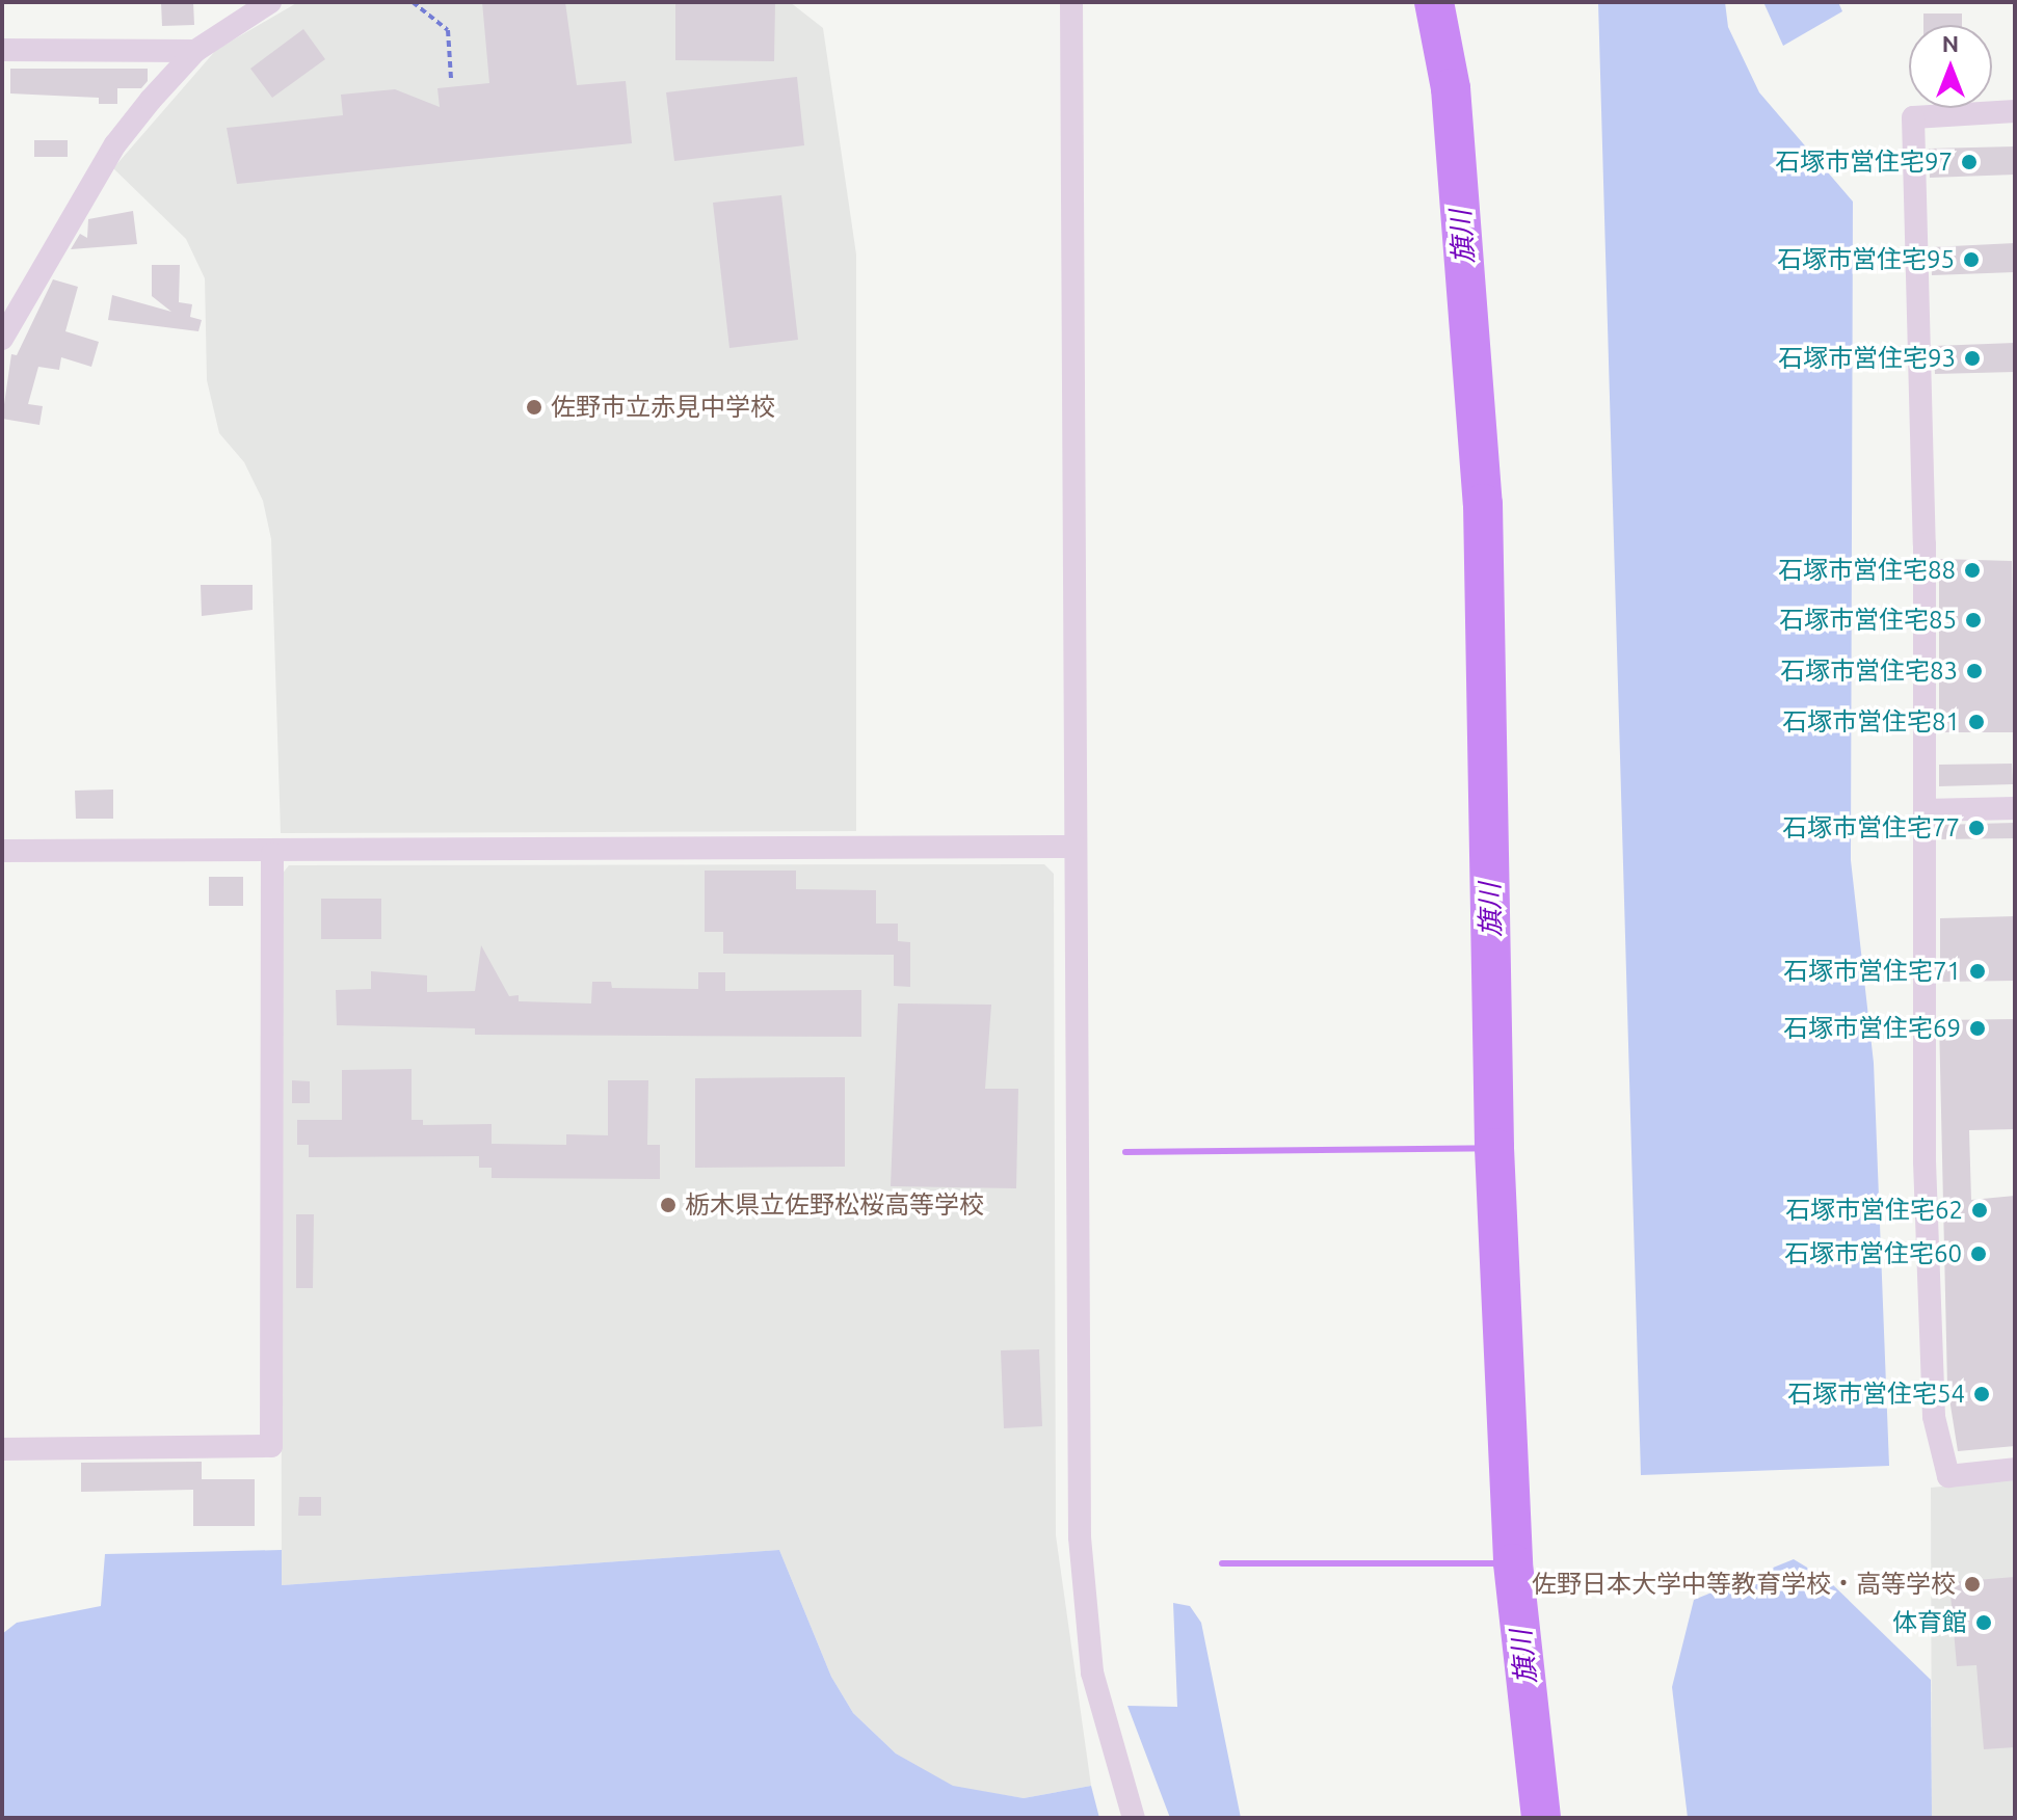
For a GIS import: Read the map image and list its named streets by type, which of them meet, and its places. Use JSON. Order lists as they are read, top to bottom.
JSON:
{
  "water": ["旗川"],
  "places": [
    "石塚市営住宅97",
    "石塚市営住宅95",
    "石塚市営住宅93",
    "佐野市立赤見中学校",
    "石塚市営住宅88",
    "石塚市営住宅85",
    "石塚市営住宅83",
    "石塚市営住宅81",
    "石塚市営住宅77",
    "石塚市営住宅71",
    "石塚市営住宅69",
    "栃木県立佐野松桜高等学校",
    "石塚市営住宅62",
    "石塚市営住宅60",
    "石塚市営住宅54",
    "佐野日本大学中等教育学校・高等学校",
    "体育館"
  ],
  "north": "top"
}
